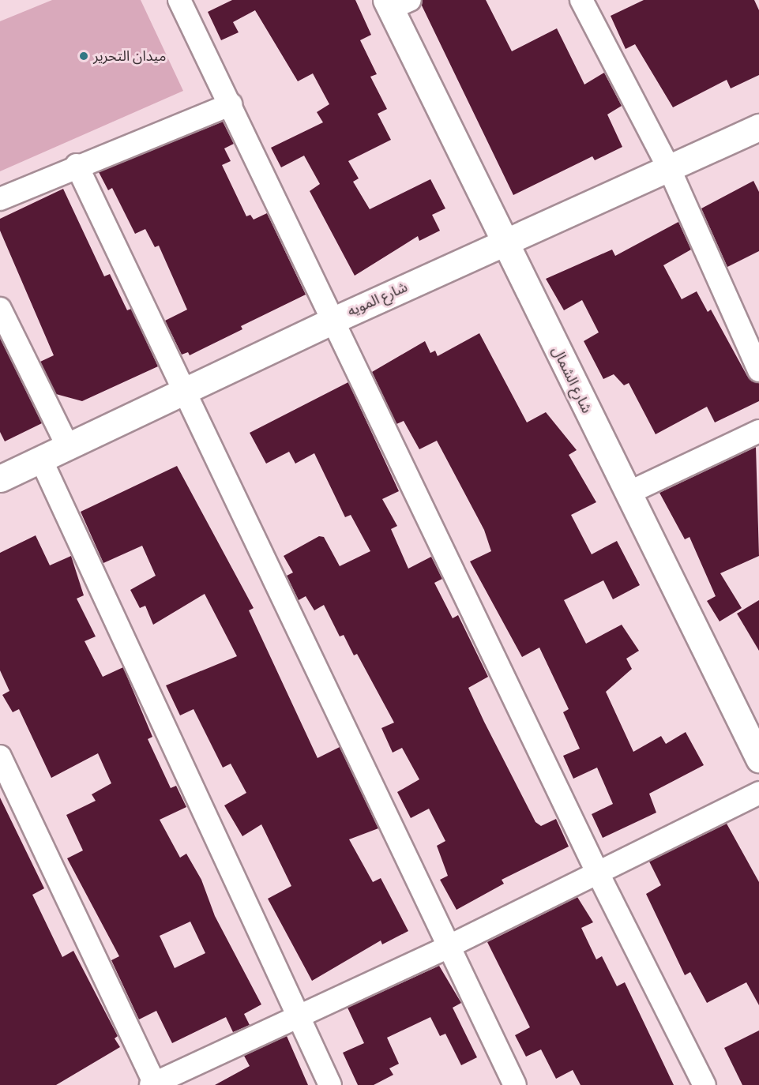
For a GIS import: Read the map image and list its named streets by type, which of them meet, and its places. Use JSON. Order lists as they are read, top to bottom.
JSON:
{
  "streets": {
    "street": ["شارع المويه", "شارع الشمال"]
  },
  "crossings": [
    ["شارع المويه", "شارع الشمال"]
  ],
  "places": ["ميدان التحرير"]
}
